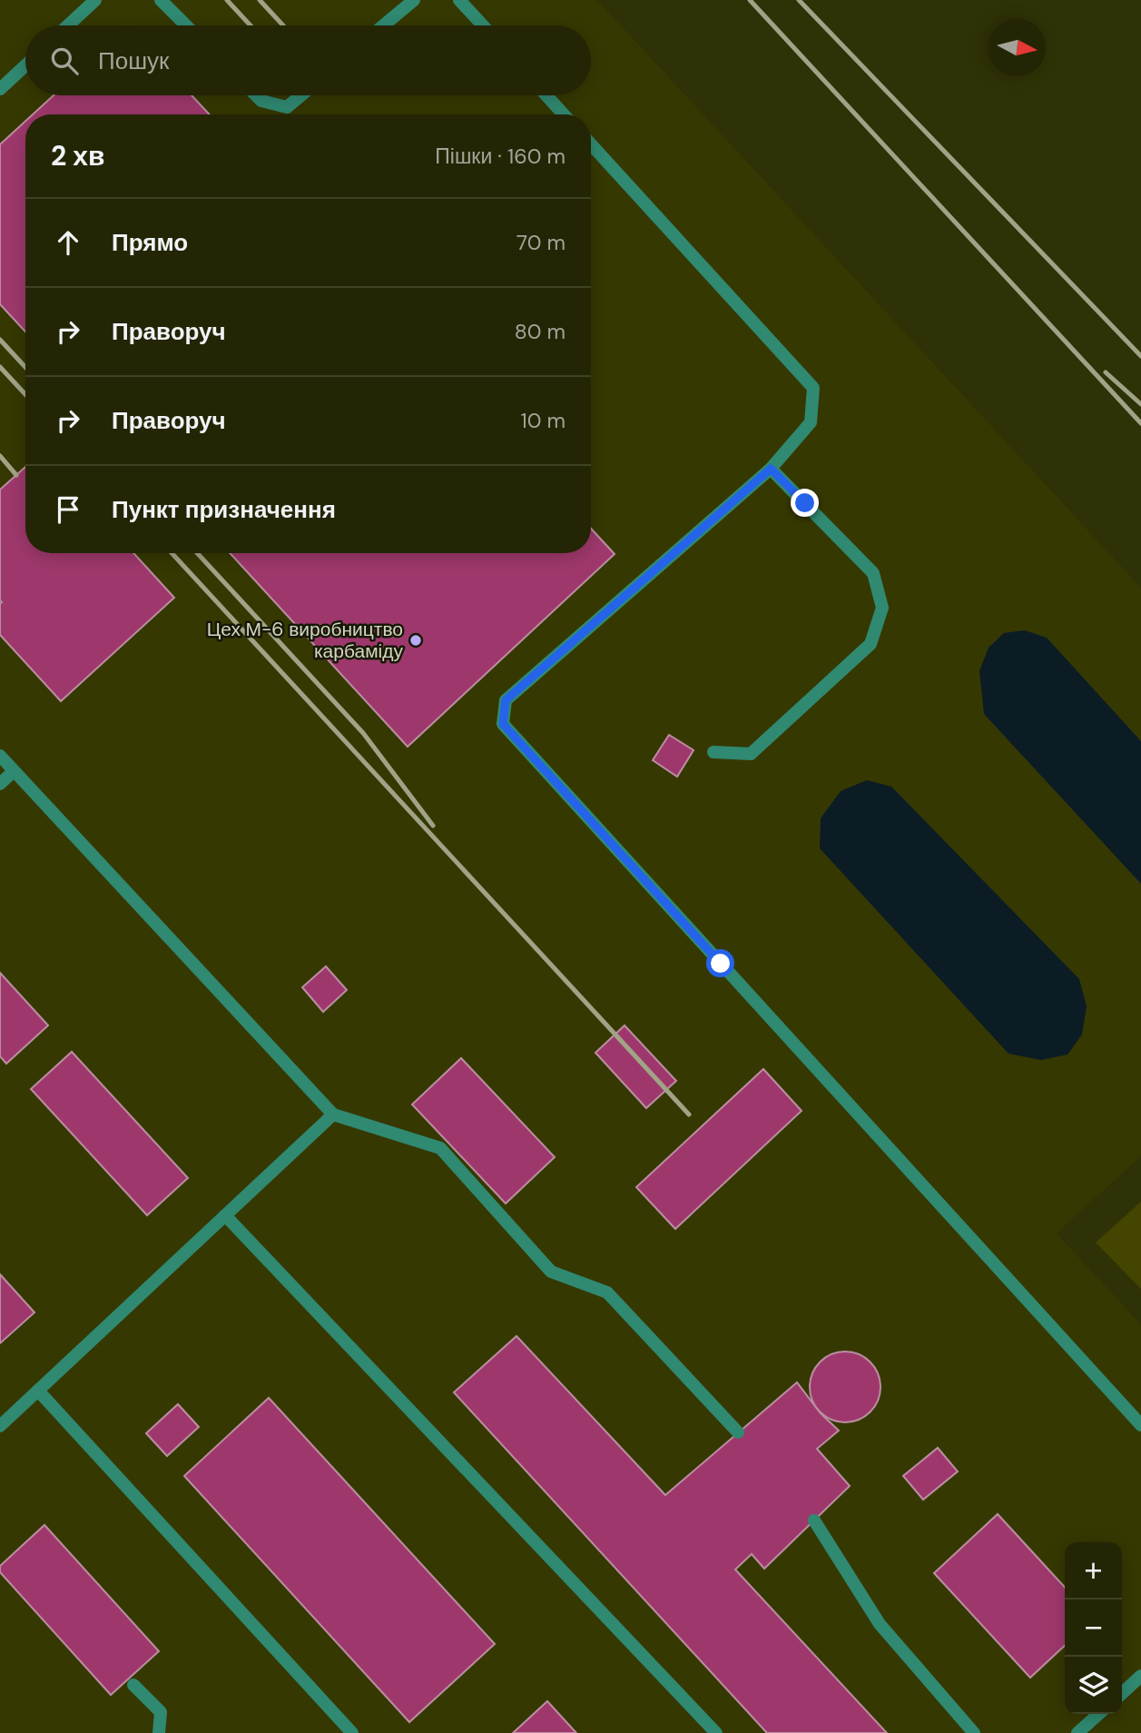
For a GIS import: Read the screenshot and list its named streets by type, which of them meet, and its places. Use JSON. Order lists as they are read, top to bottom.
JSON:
{
  "places": ["Цех М-6 виробництво карбаміду"],
  "north": "right",
  "page": {
    "search": "Пошук",
    "heading": ["2 хв", "Пішки · 160 m"],
    "list": [
      ["Прямо", "70 m"],
      ["Праворуч", "80 m"],
      ["Праворуч", "10 m"],
      "Пункт призначення"
    ],
    "map_buttons": ["+", "−"]
  }
}
